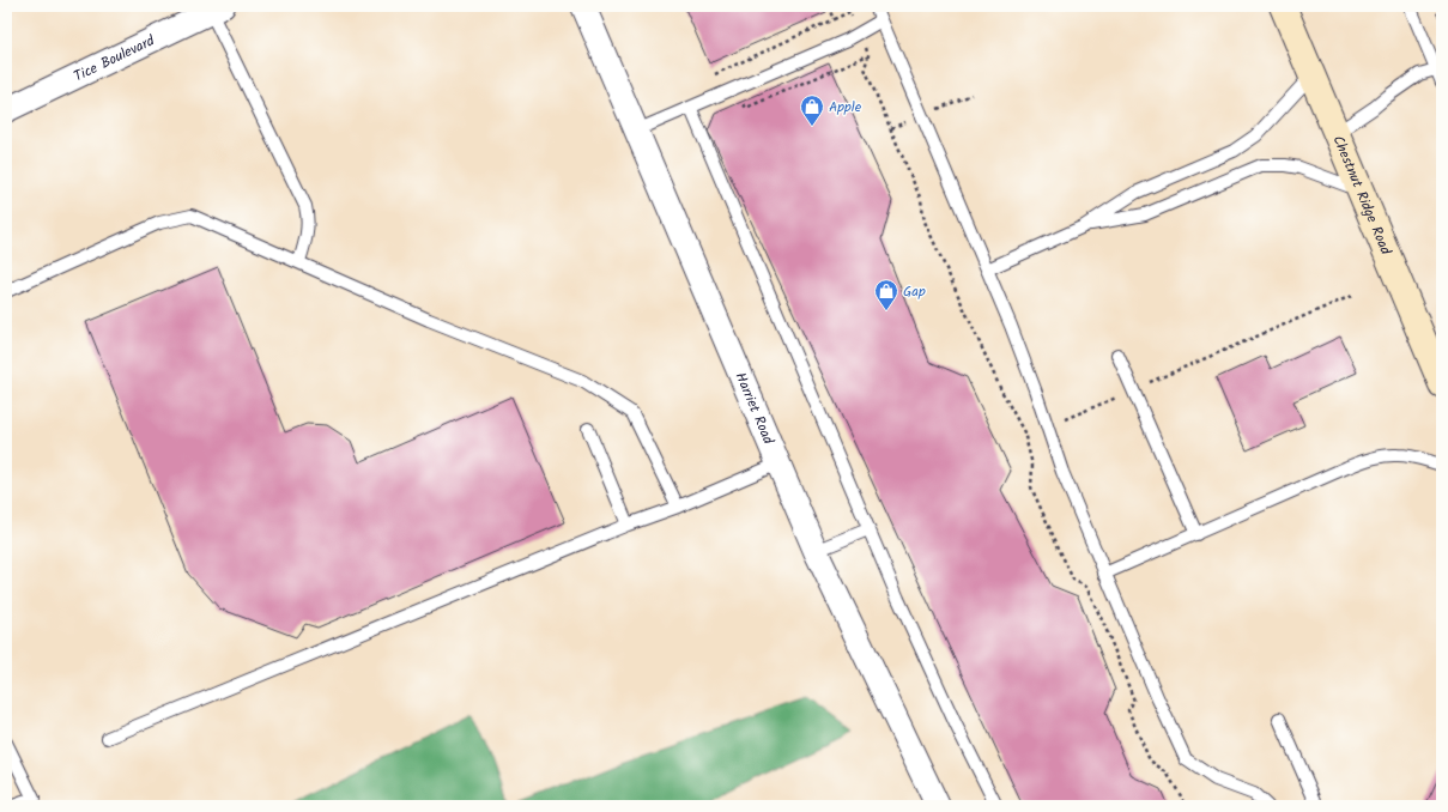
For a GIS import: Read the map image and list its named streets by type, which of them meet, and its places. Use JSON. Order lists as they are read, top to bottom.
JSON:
{
  "streets": {
    "main road": ["Chestnut Ridge Road"],
    "street": ["Tice Boulevard", "Harriet Road"]
  },
  "places": {
    "shop": ["Apple", "Gap"]
  }
}
